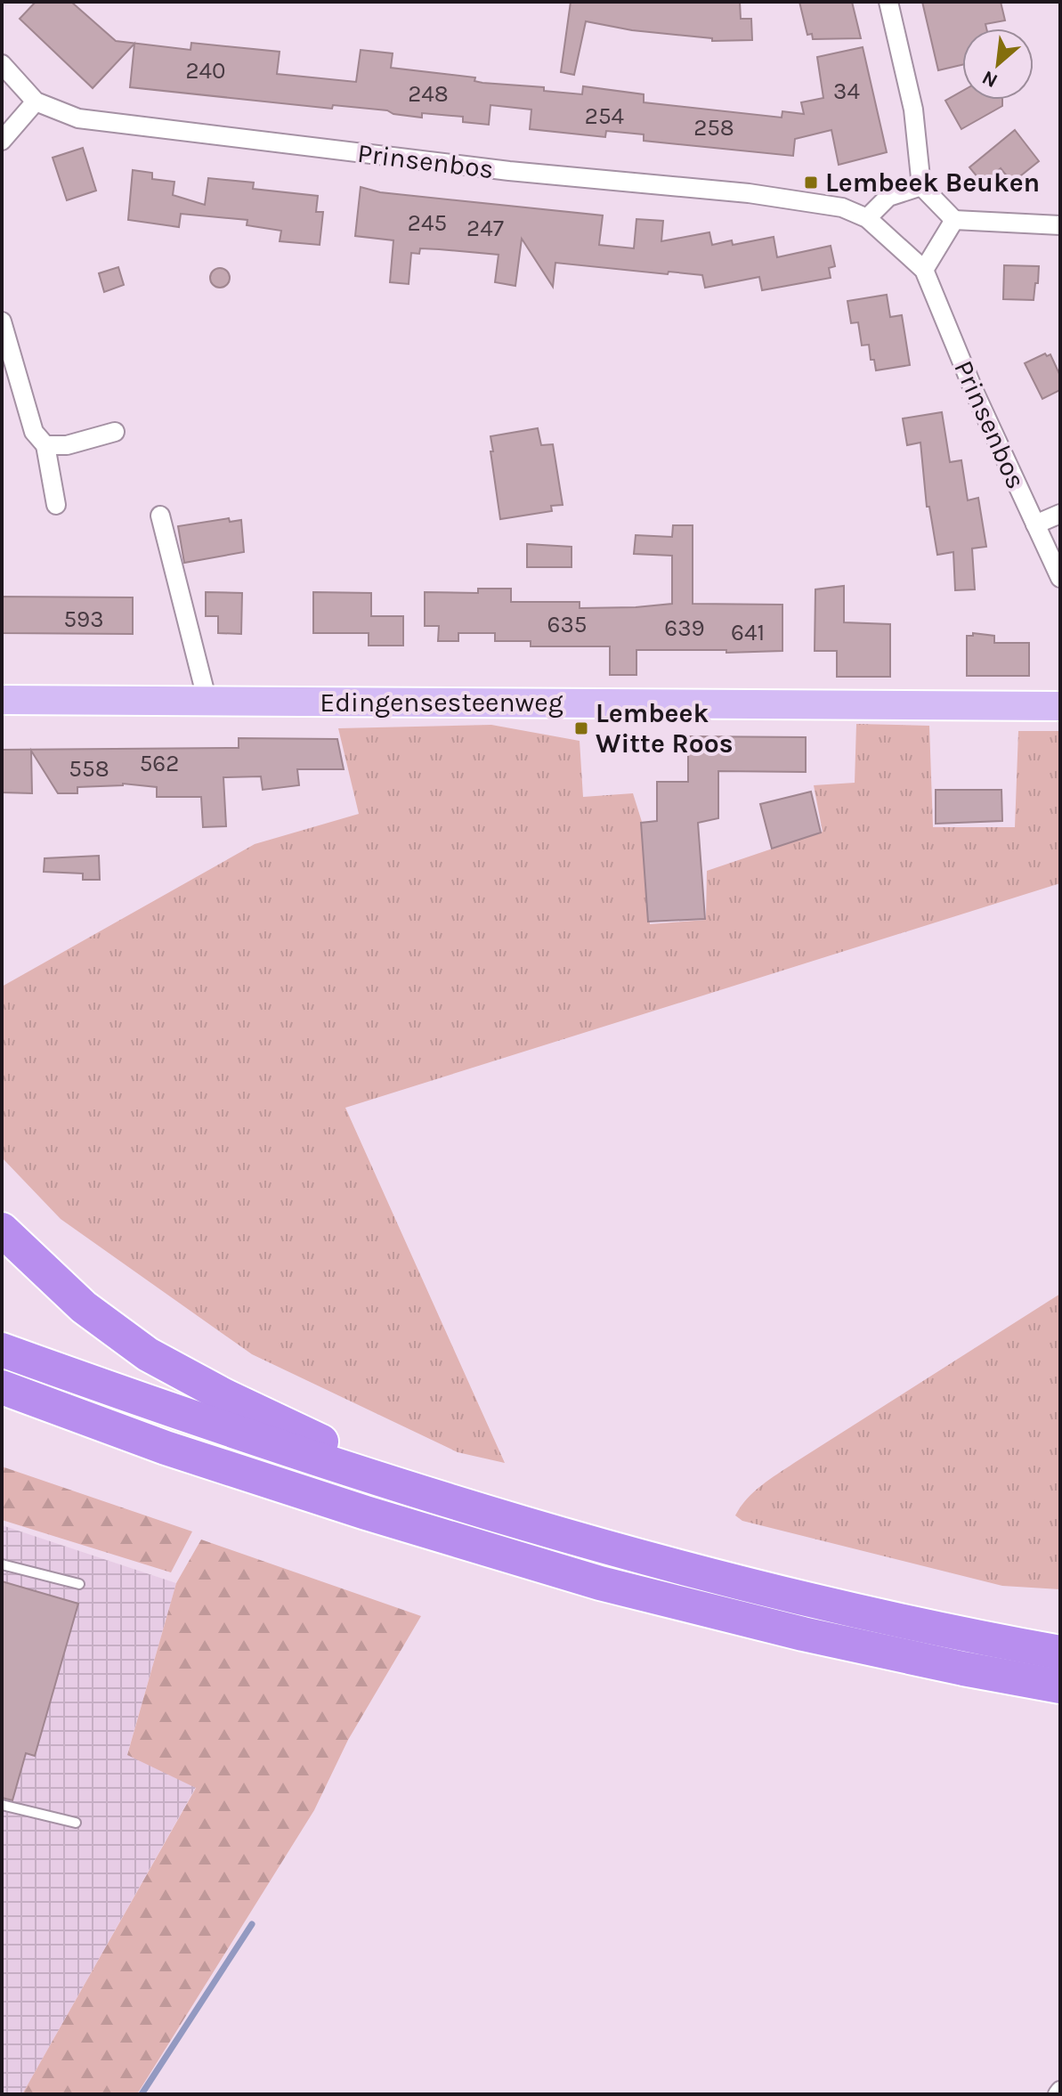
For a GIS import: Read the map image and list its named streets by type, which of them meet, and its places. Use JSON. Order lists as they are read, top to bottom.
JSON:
{
  "streets": {
    "main road": ["Edingensesteenweg"],
    "street": ["Prinsenbos"]
  },
  "places": {
    "transit": ["Lembeek Beuken", "Lembeek Witte Roos"]
  },
  "house_numbers": [
    "240",
    "34",
    "248",
    "254",
    "258",
    "245",
    "247",
    "593",
    "635",
    "639",
    "641",
    "562",
    "558"
  ],
  "north": "bottom left"
}
